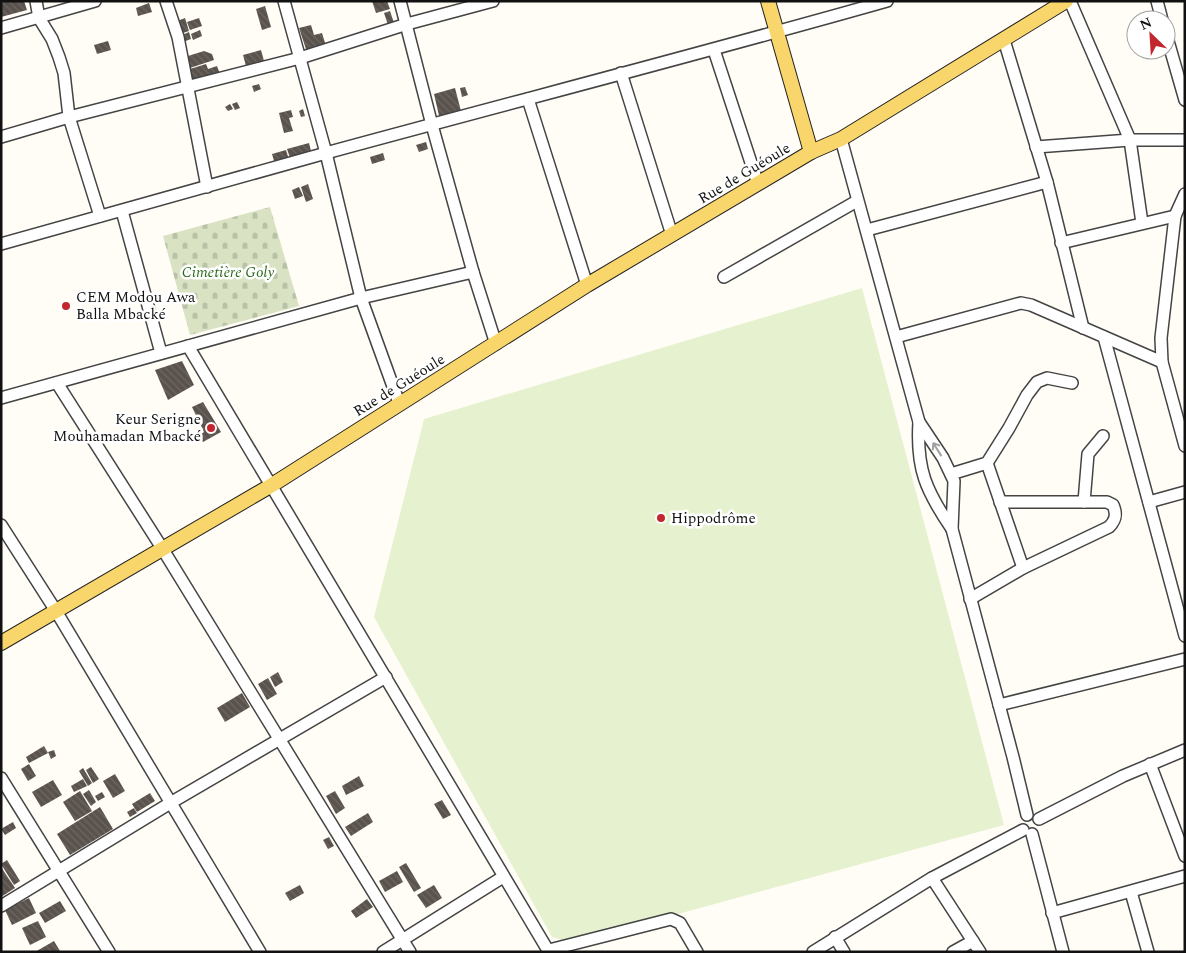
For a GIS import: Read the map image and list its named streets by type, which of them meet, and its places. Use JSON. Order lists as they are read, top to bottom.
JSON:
{
  "streets": {
    "main road": ["Rue de Guéoule"]
  },
  "parks": ["Cimetière Goly"],
  "places": ["CEM Modou Awa Balla Mbacké", "Keur Serigne Mouhamadan Mbacké", "Hippodrôme"],
  "north": "top left"
}
